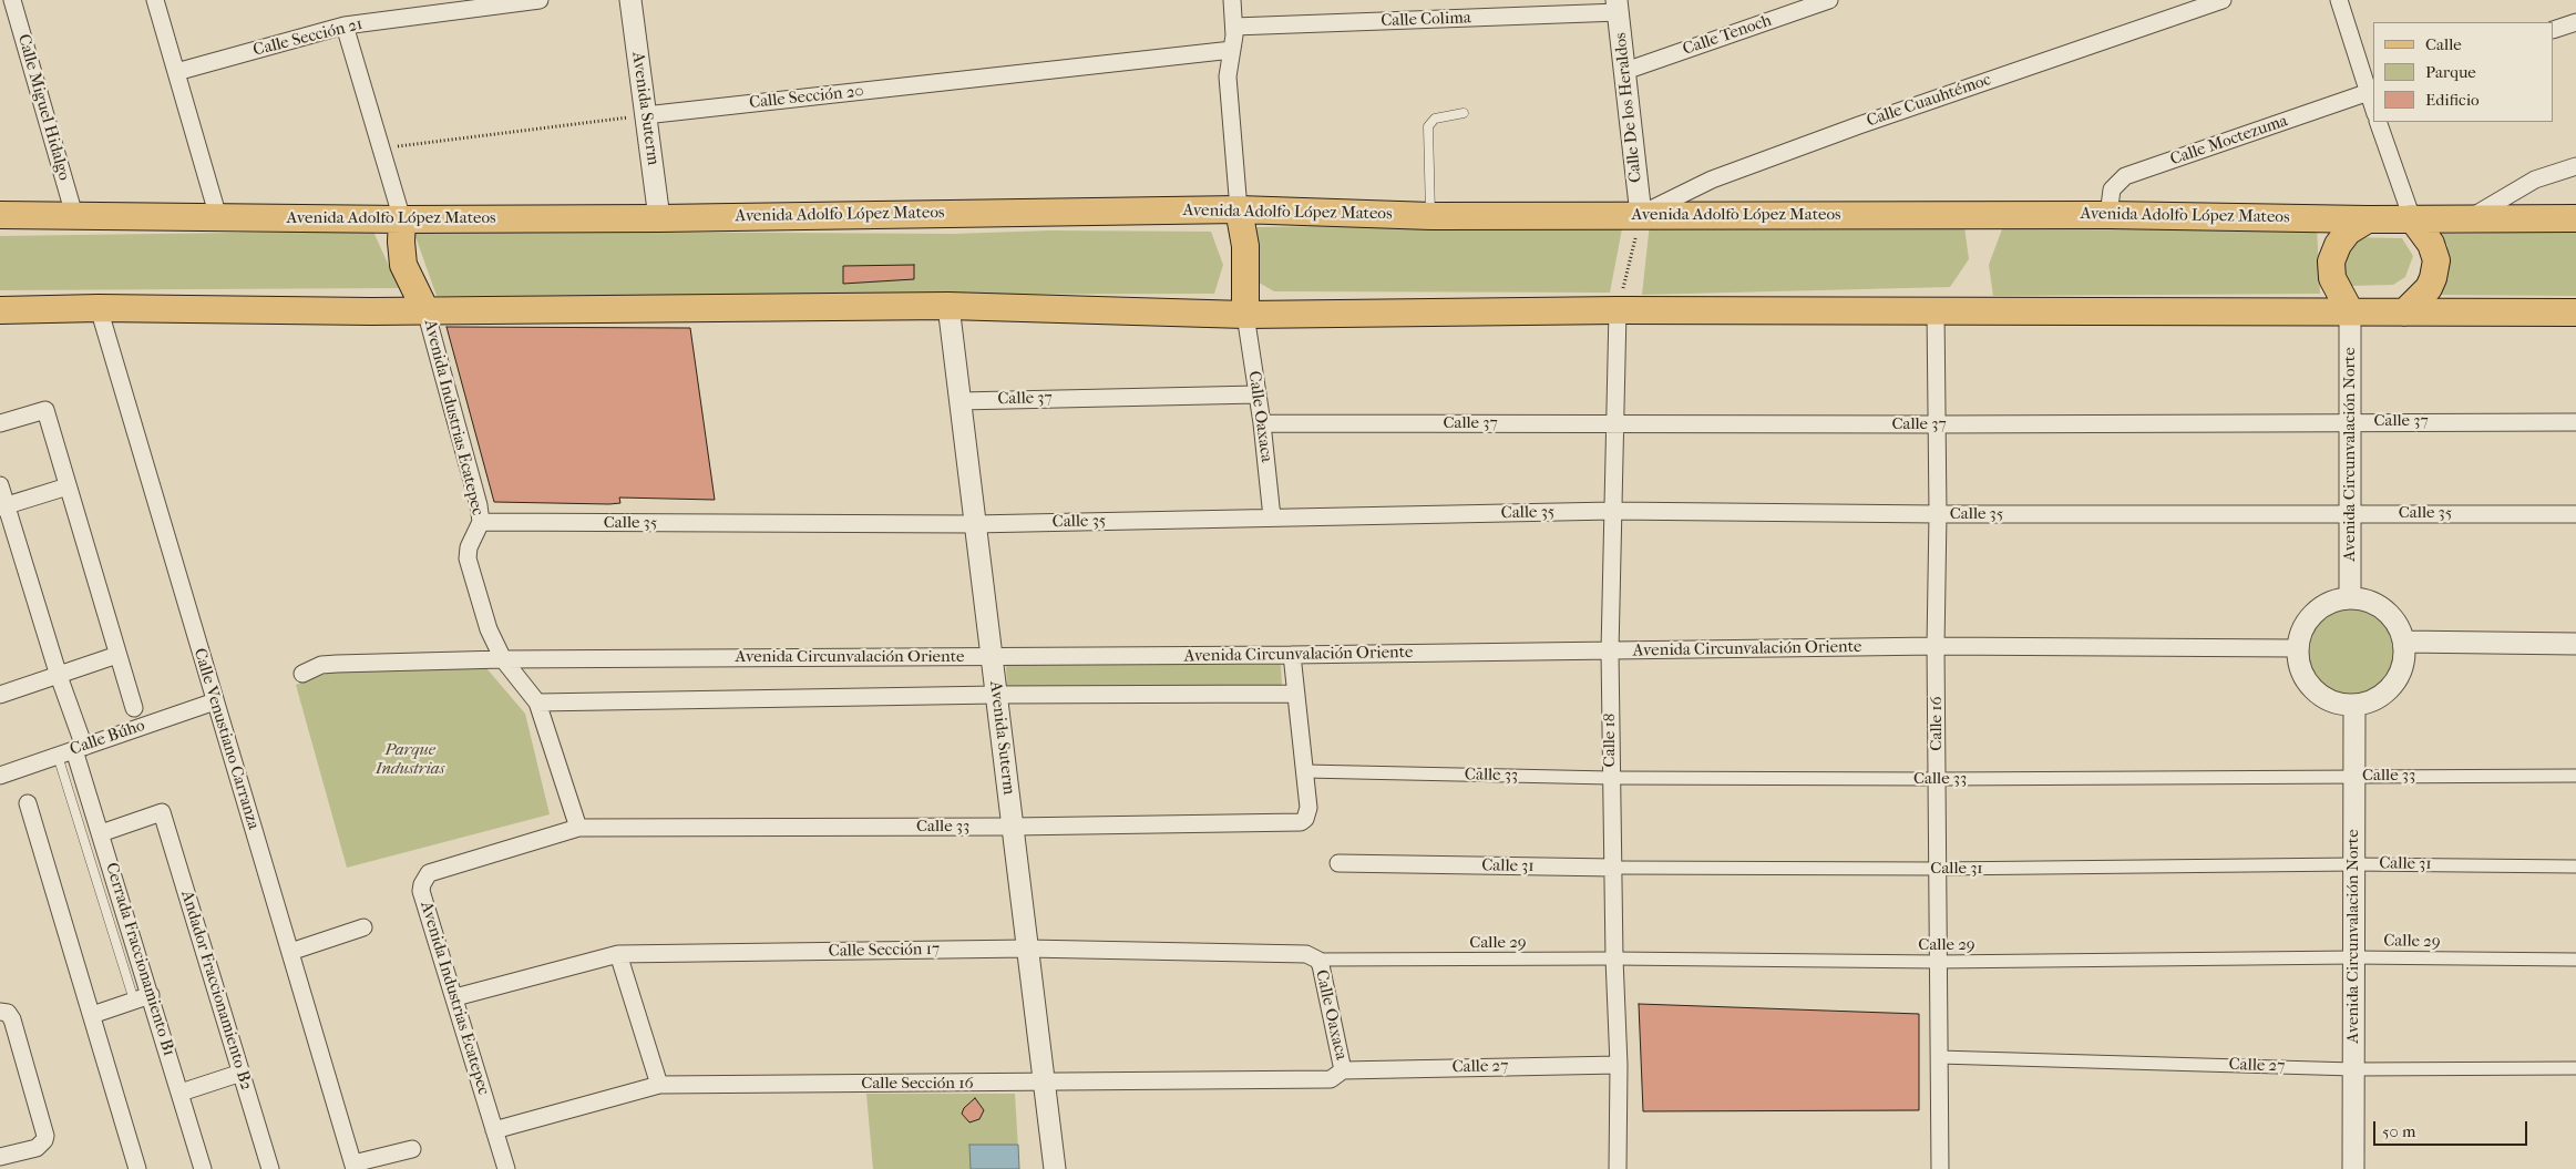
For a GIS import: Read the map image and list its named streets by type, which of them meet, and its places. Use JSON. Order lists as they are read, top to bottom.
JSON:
{
  "streets": {
    "main road": ["Avenida Adolfo López Mateos"],
    "street": [
      "Calle Colima",
      "Calle Tenoch",
      "Calle Sección 21",
      "Calle Sección 20",
      "Calle Cuauhtémoc",
      "Calle Miguel Hidalgo",
      "Calle De los Heraldos",
      "Avenida Suterm",
      "Calle Moctezuma",
      "Calle 37",
      "Calle Oaxaca",
      "Avenida Industrias Ecatepec",
      "Avenida Circunvalación Norte",
      "Calle 35",
      "Avenida Circunvalación Oriente",
      "Calle 16",
      "Calle Búho",
      "Calle Venustiano Carranza",
      "Calle 18",
      "Calle 33",
      "Calle 31",
      "Calle 29",
      "Calle Sección 17",
      "Cerrada Fraccionamiento B1",
      "Andador Fraccionamiento B2",
      "Calle 27",
      "Calle Sección 16"
    ]
  },
  "crossings": [
    ["Calle Colima", "Calle De los Heraldos"],
    ["Calle Tenoch", "Calle De los Heraldos"],
    ["Calle Sección 20", "Avenida Suterm"],
    ["Calle Cuauhtémoc", "Calle De los Heraldos"],
    ["Calle Cuauhtémoc", "Avenida Adolfo López Mateos"],
    ["Calle Miguel Hidalgo", "Avenida Adolfo López Mateos"],
    ["Calle De los Heraldos", "Avenida Adolfo López Mateos"],
    ["Avenida Suterm", "Avenida Adolfo López Mateos"],
    ["Avenida Suterm", "Calle 37"],
    ["Avenida Suterm", "Calle 35"],
    ["Avenida Suterm", "Avenida Circunvalación Oriente"],
    ["Avenida Suterm", "Calle 33"],
    ["Avenida Suterm", "Calle Sección 17"],
    ["Avenida Suterm", "Calle Sección 16"],
    ["Calle Moctezuma", "Avenida Adolfo López Mateos"],
    ["Avenida Adolfo López Mateos", "Avenida Circunvalación Norte"],
    ["Calle 37", "Calle Oaxaca"],
    ["Calle 37", "Avenida Circunvalación Norte"],
    ["Calle 37", "Calle 16"],
    ["Calle 37", "Calle 18"],
    ["Calle Oaxaca", "Calle 35"],
    ["Calle Oaxaca", "Calle 29"],
    ["Calle Oaxaca", "Calle Sección 17"],
    ["Calle Oaxaca", "Calle 27"],
    ["Calle Oaxaca", "Calle Sección 16"],
    ["Avenida Industrias Ecatepec", "Calle 35"],
    ["Avenida Industrias Ecatepec", "Avenida Circunvalación Oriente"],
    ["Avenida Industrias Ecatepec", "Calle 33"],
    ["Avenida Industrias Ecatepec", "Calle Sección 17"],
    ["Avenida Industrias Ecatepec", "Calle Sección 16"],
    ["Avenida Circunvalación Norte", "Calle 35"],
    ["Avenida Circunvalación Norte", "Avenida Circunvalación Oriente"],
    ["Avenida Circunvalación Norte", "Calle 33"],
    ["Avenida Circunvalación Norte", "Calle 31"],
    ["Avenida Circunvalación Norte", "Calle 29"],
    ["Avenida Circunvalación Norte", "Calle 27"],
    ["Calle 35", "Calle 16"],
    ["Calle 35", "Calle 18"],
    ["Avenida Circunvalación Oriente", "Calle 16"],
    ["Avenida Circunvalación Oriente", "Calle 18"],
    ["Calle 16", "Calle 33"],
    ["Calle 16", "Calle 31"],
    ["Calle 16", "Calle 29"],
    ["Calle 16", "Calle 27"],
    ["Calle Búho", "Calle Venustiano Carranza"],
    ["Calle Búho", "Cerrada Fraccionamiento B1"],
    ["Calle 18", "Calle 33"],
    ["Calle 18", "Calle 31"],
    ["Calle 18", "Calle 29"],
    ["Calle 18", "Calle 27"],
    ["Calle 29", "Calle Sección 17"],
    ["Cerrada Fraccionamiento B1", "Andador Fraccionamiento B2"],
    ["Calle 27", "Calle Sección 16"]
  ],
  "parks": ["Parque Industrias"],
  "legend": ["Calle", "Parque", "Edificio"],
  "scale_bar": "50 m"
}
